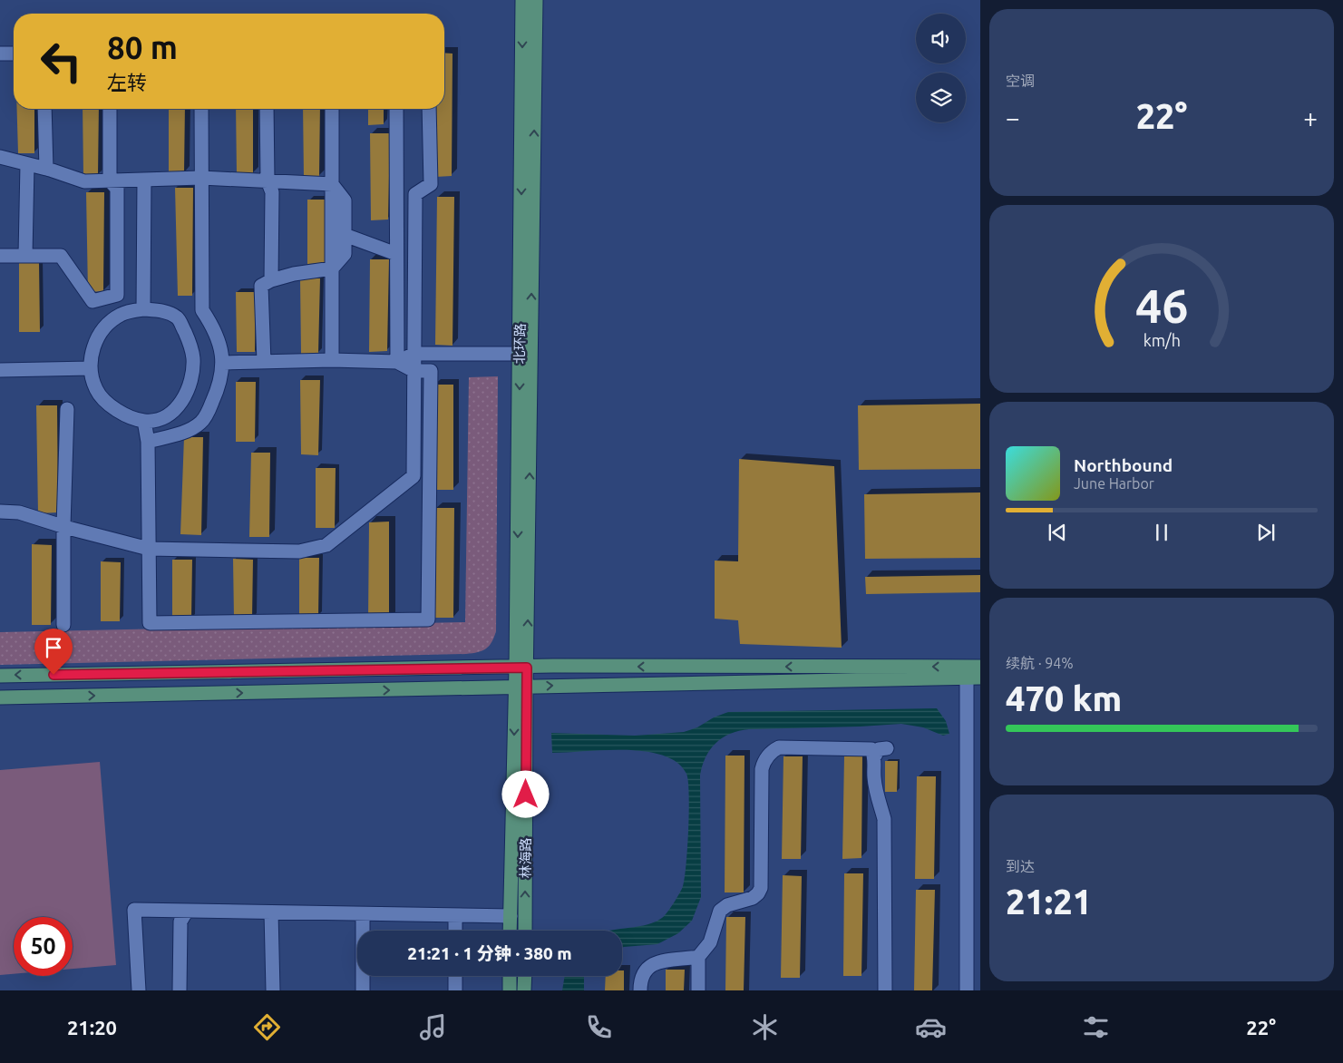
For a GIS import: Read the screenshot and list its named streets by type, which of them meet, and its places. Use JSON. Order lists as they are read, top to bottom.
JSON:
{
  "streets": {
    "main road": ["北环路", "林海路"]
  },
  "crossings": [
    ["北环路", "林海路"]
  ],
  "page": {
    "tile": [
      "空调",
      ["续航 · 94%", "470 km"],
      ["到达", "21:21"]
    ],
    "turn": ["80 m", "左转"],
    "heat": ["−", "22°", "+"],
    "song": ["Northbound", "June Harbor"],
    "limit": "50",
    "trip": "21:21 · 1 分钟 · 380 m",
    "tabs": ["21:20", "22°"],
    "gauge": ["46", "km/h"]
  }
}
